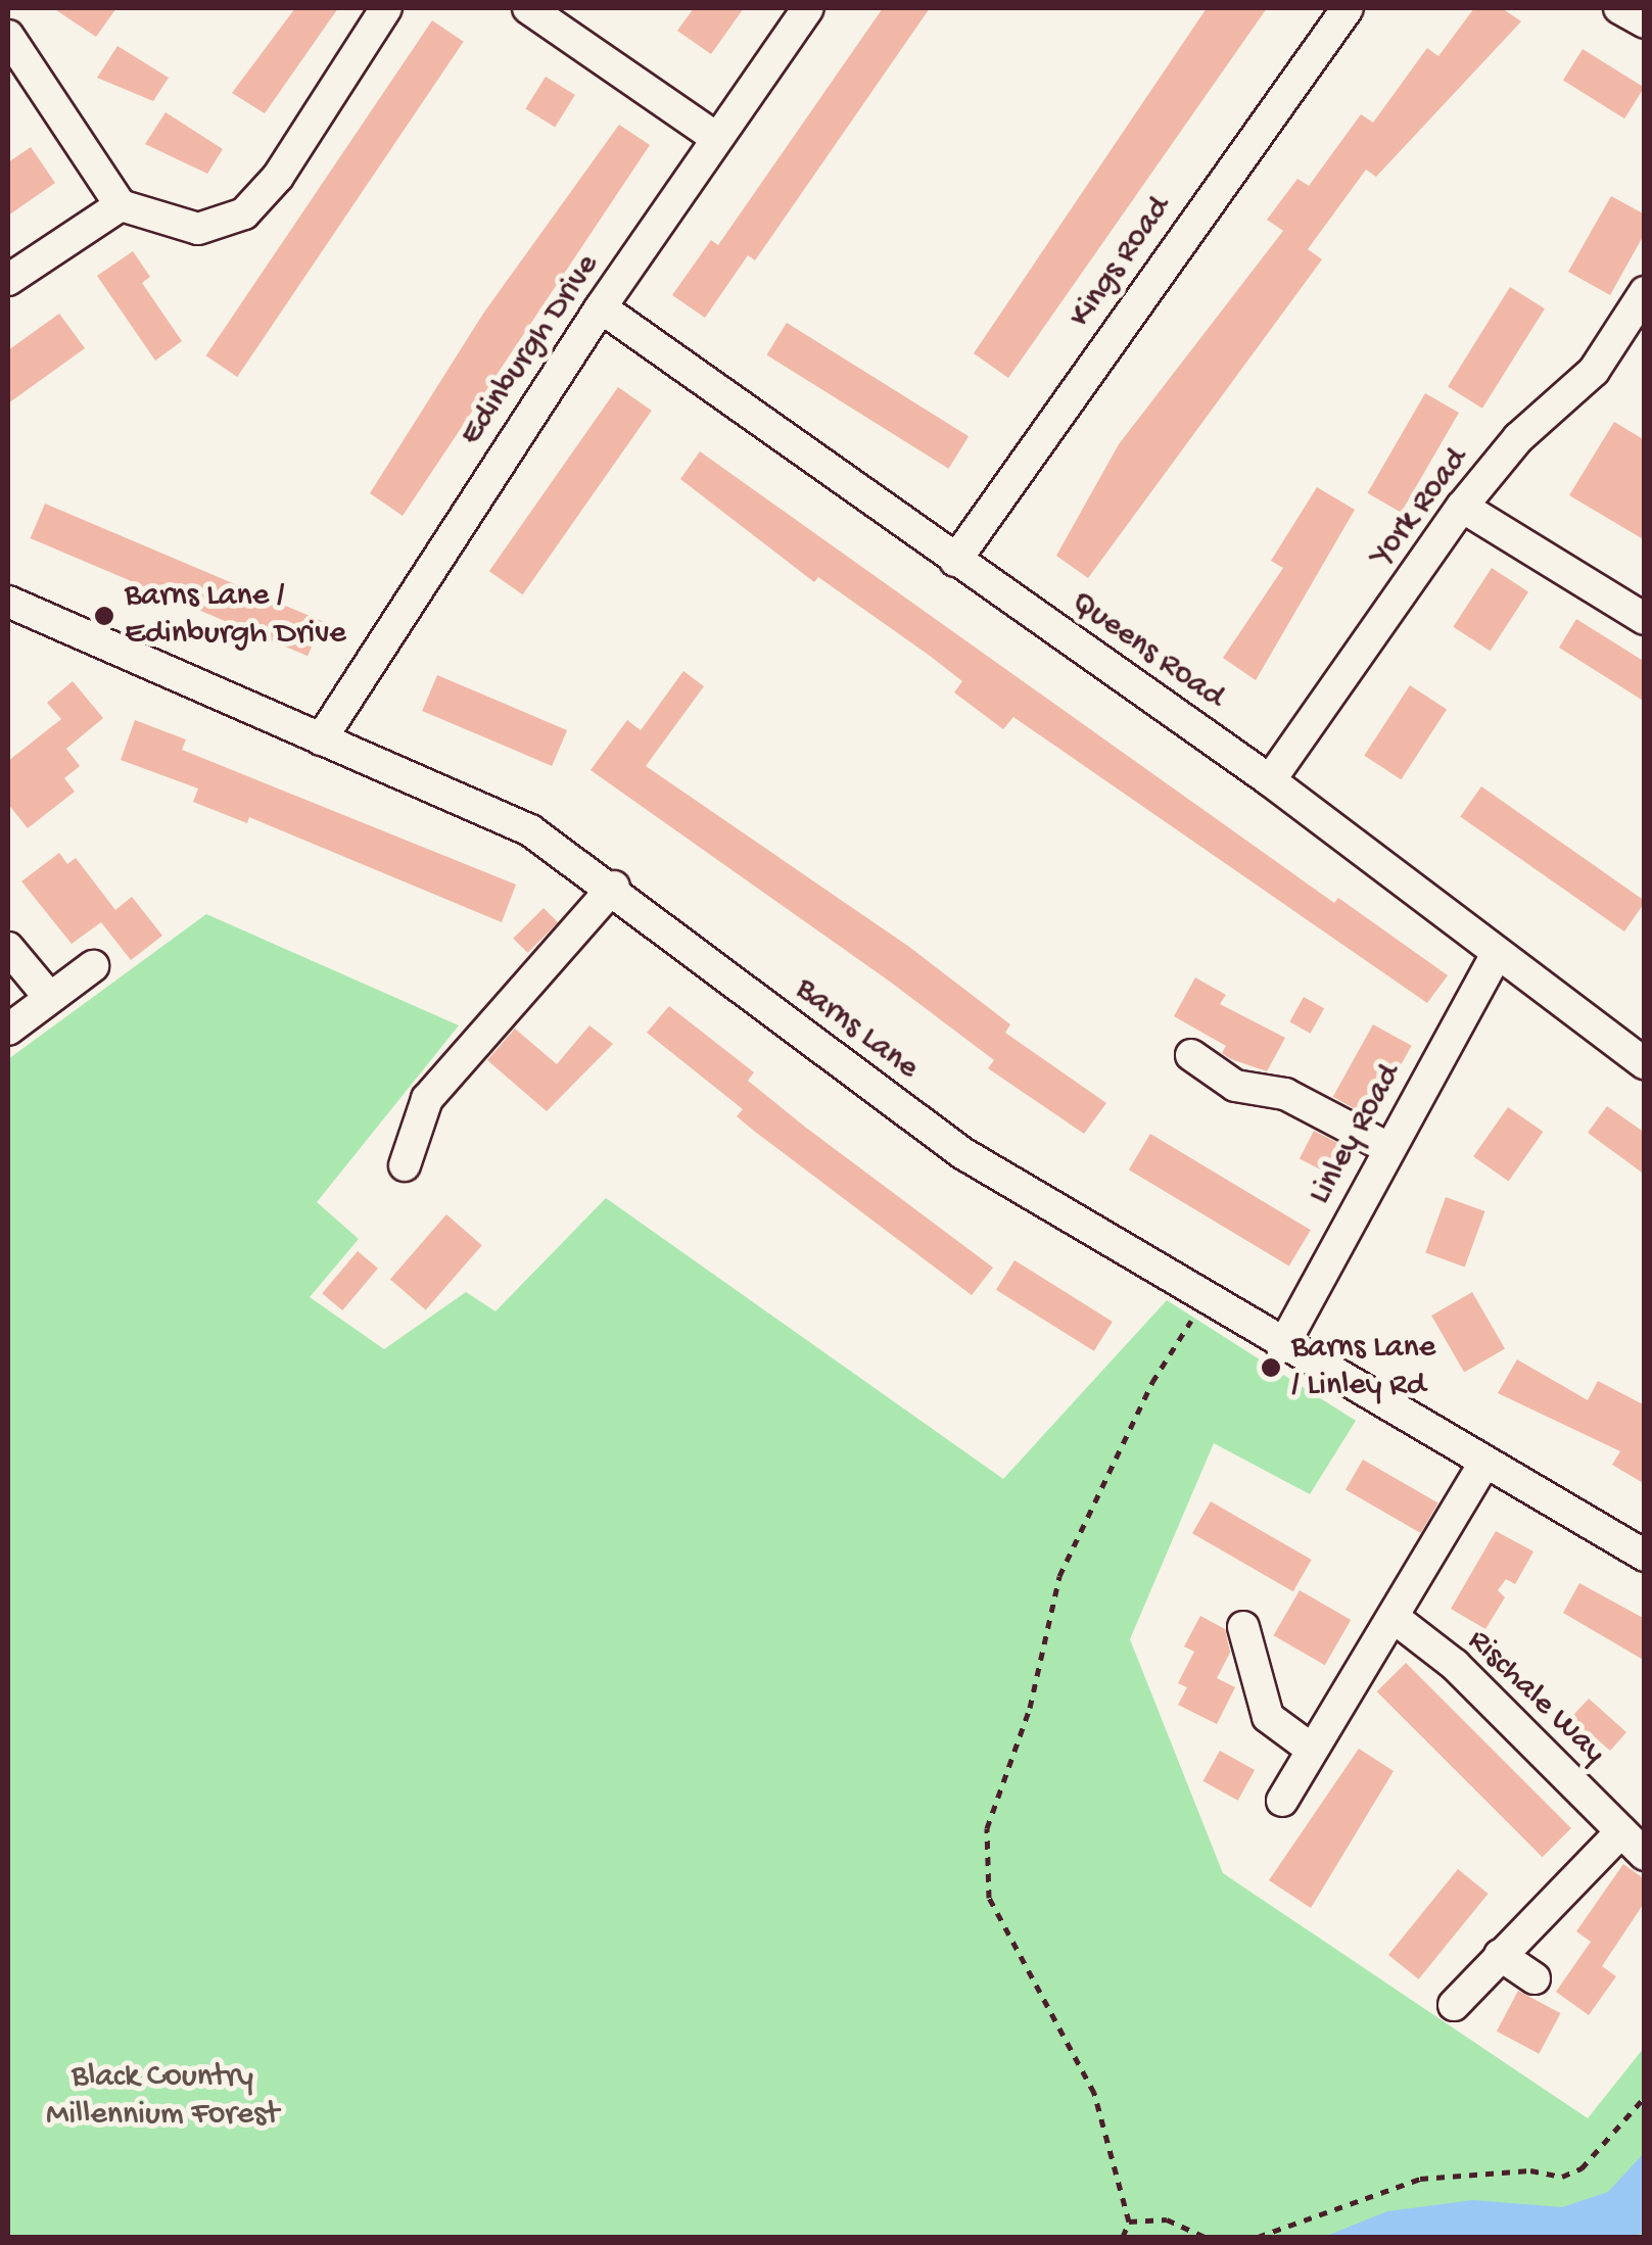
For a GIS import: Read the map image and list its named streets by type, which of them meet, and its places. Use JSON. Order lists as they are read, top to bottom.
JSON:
{
  "streets": {
    "street": [
      "Kings Road",
      "Edinburgh Drive",
      "York Road",
      "Queens Road",
      "Barns Lane",
      "Linley Road",
      "Rischale Way"
    ]
  },
  "crossings": [
    ["Kings Road", "Queens Road"],
    ["Edinburgh Drive", "Queens Road"],
    ["Edinburgh Drive", "Barns Lane"],
    ["York Road", "Queens Road"],
    ["Queens Road", "Linley Road"],
    ["Barns Lane", "Linley Road"]
  ],
  "parks": ["Black Country Millennium Forest"],
  "places": ["Barns Lane / Edinburgh Drive", "Barns Lane / Linley Rd"]
}
